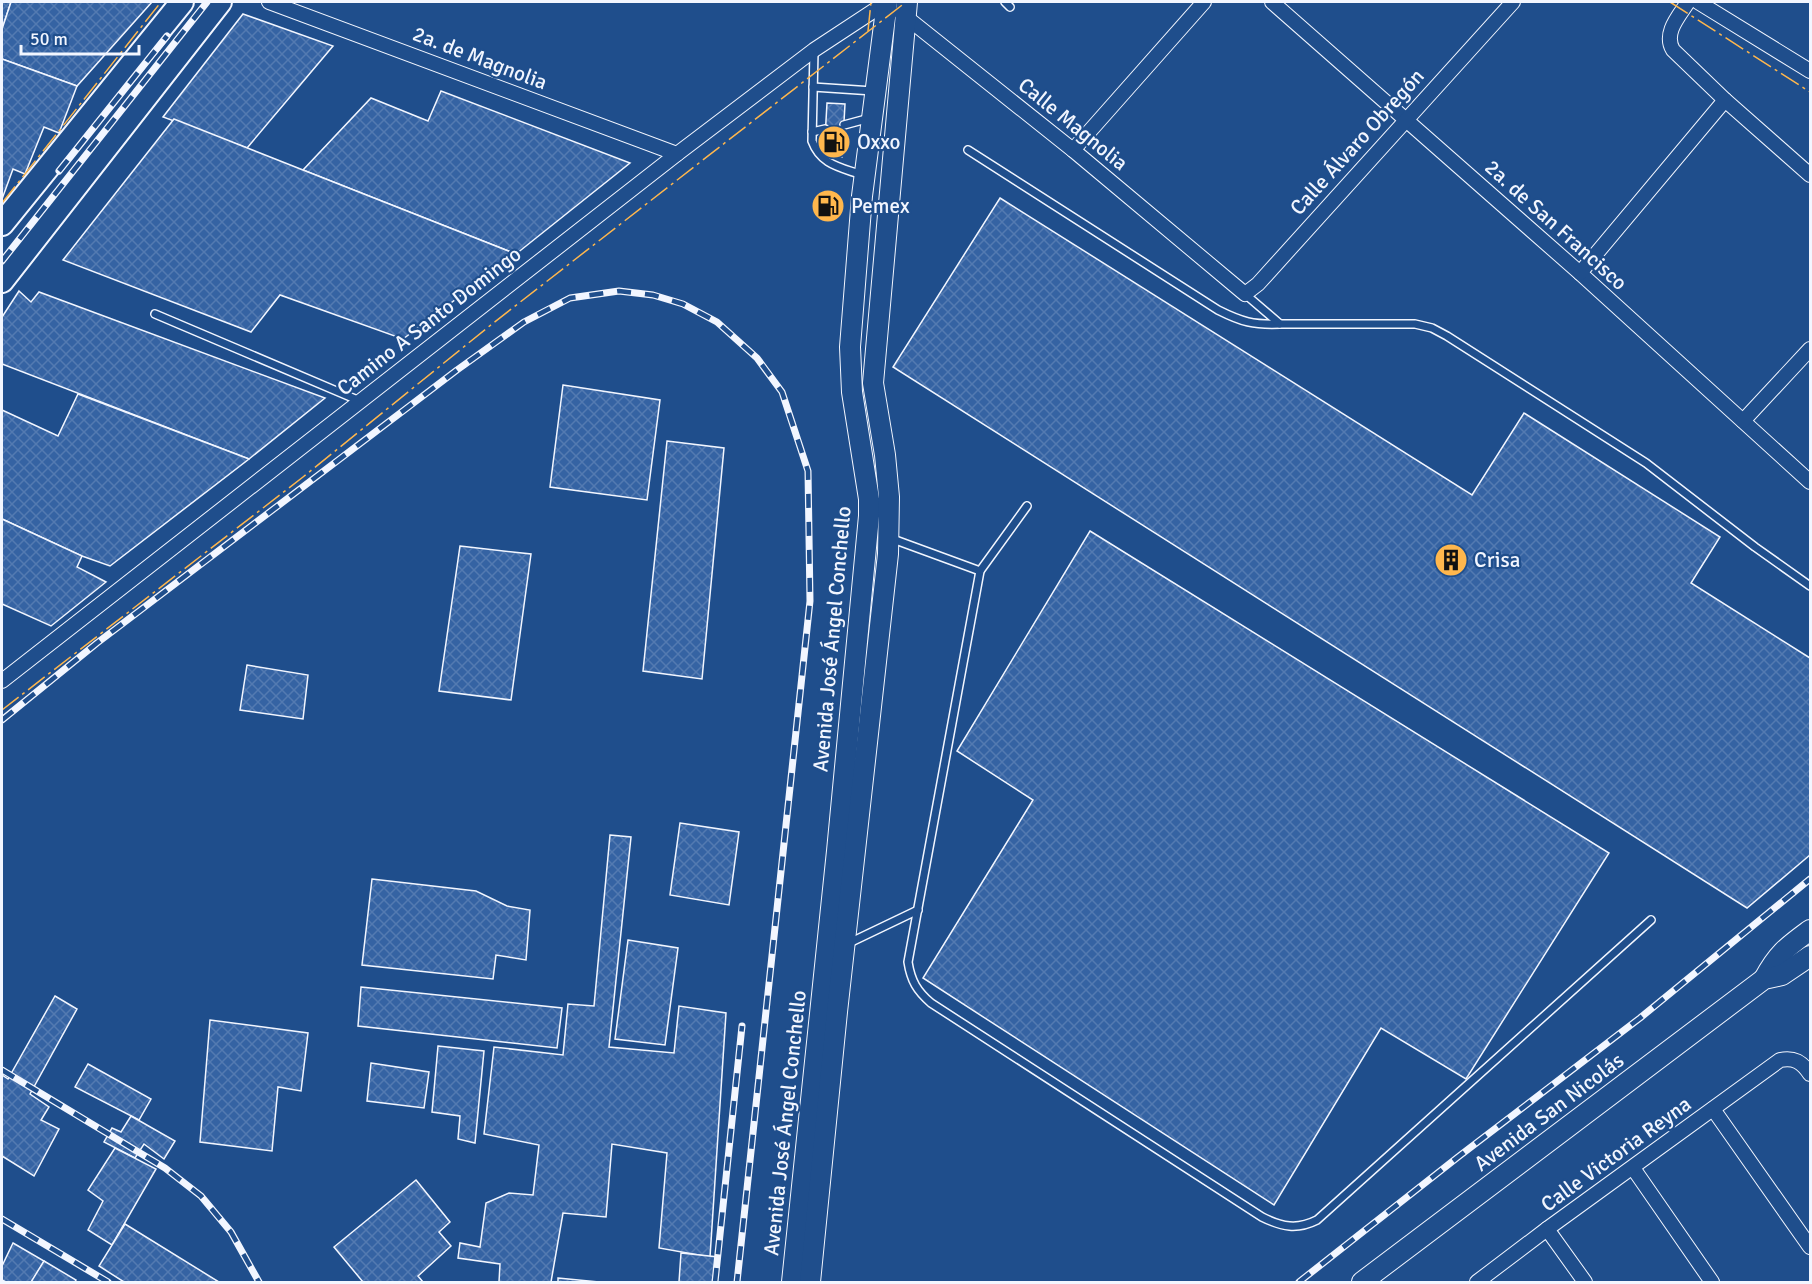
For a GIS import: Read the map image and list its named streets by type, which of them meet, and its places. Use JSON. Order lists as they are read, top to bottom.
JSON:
{
  "streets": {
    "main road": ["Avenida José Ángel Conchello", "Avenida San Nicolás"],
    "street": [
      "2a. de Magnolia",
      "Calle Magnolia",
      "Calle Álvaro Obregón",
      "2a. de San Francisco",
      "Camino A Santo Domingo",
      "Calle Victoria Reyna"
    ]
  },
  "crossings": [
    ["2a. de Magnolia", "Camino A Santo Domingo"],
    ["Calle Magnolia", "Calle Álvaro Obregón"],
    ["Calle Magnolia", "Camino A Santo Domingo"],
    ["Calle Magnolia", "Avenida José Ángel Conchello"],
    ["Calle Álvaro Obregón", "2a. de San Francisco"],
    ["Camino A Santo Domingo", "Avenida José Ángel Conchello"]
  ],
  "places": {
    "fuel station": ["Oxxo", "Pemex"],
    "building": ["Crisa"]
  },
  "scale_bar": "50 m"
}
